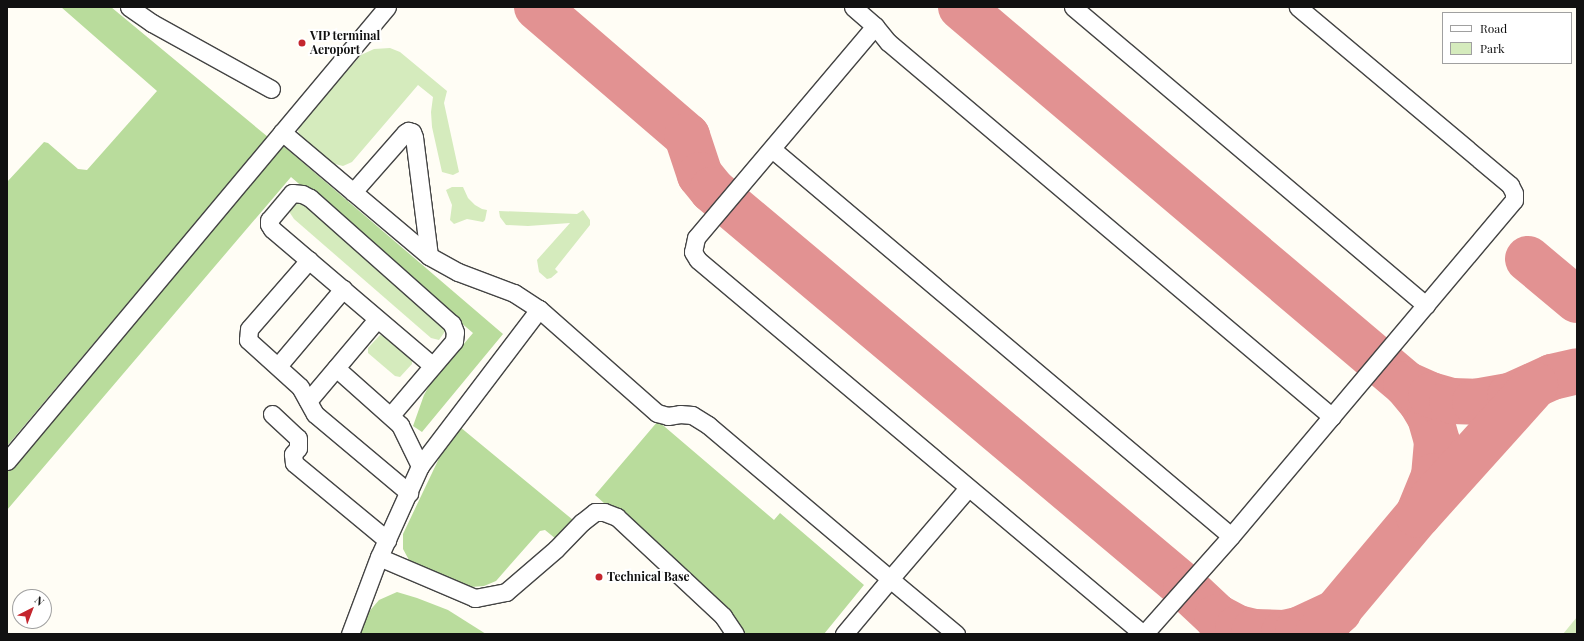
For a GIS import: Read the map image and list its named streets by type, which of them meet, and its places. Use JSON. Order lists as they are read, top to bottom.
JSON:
{
  "places": ["VIP terminal Aeroport", "Technical Base"],
  "legend": ["Road", "Park"],
  "north": "top right"
}
